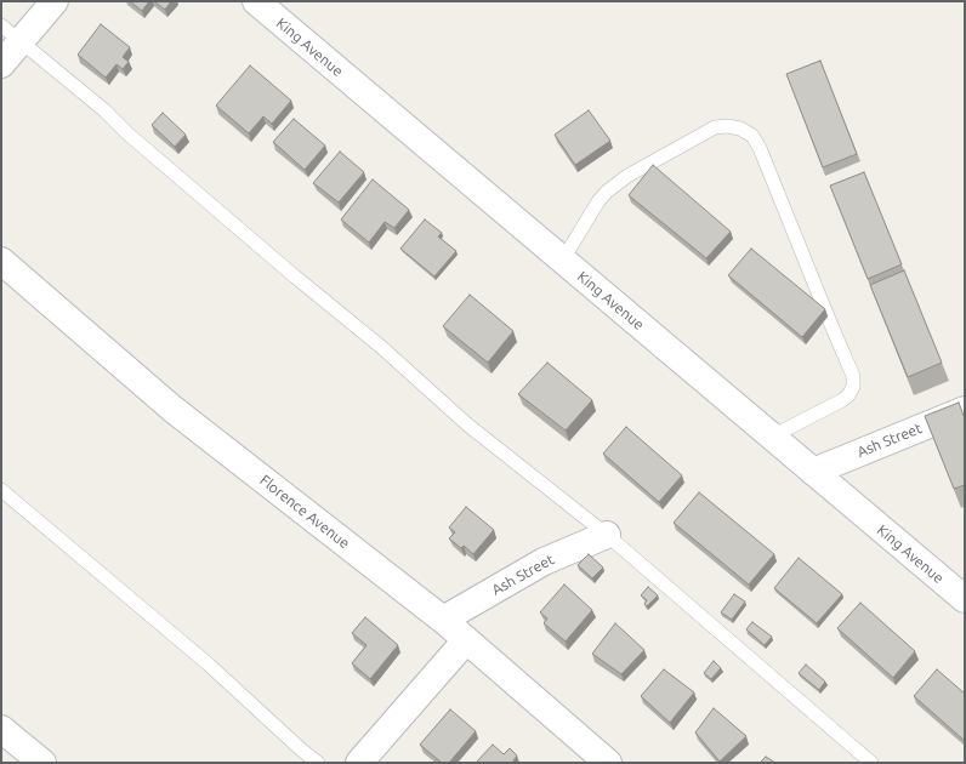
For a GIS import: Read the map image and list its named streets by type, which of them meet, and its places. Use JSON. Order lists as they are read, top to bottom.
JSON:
{
  "streets": {
    "street": ["King Avenue", "Ash Street", "Florence Avenue"]
  },
  "crossings": [
    ["King Avenue", "Ash Street"],
    ["Ash Street", "Florence Avenue"]
  ]
}
